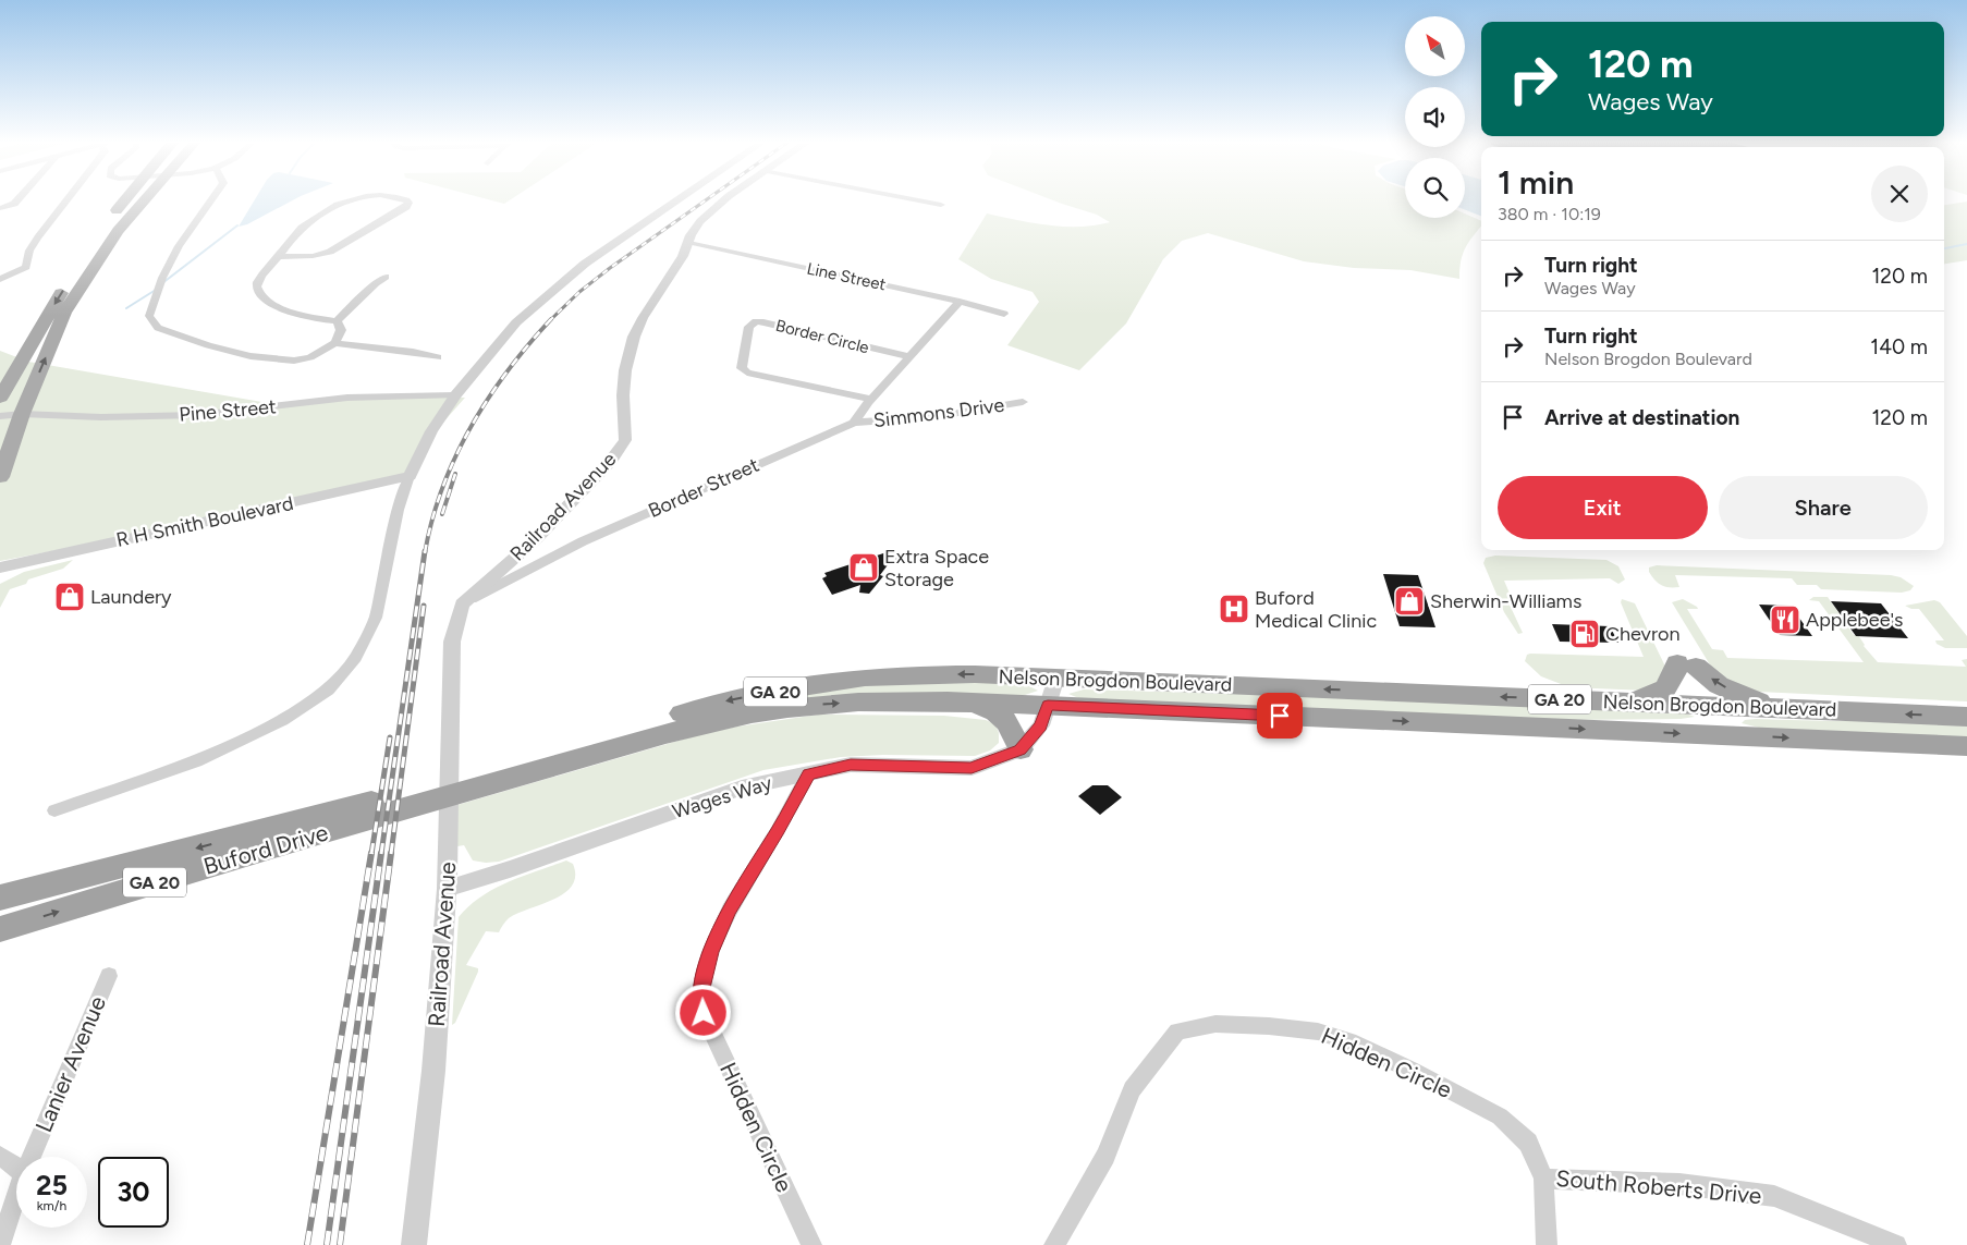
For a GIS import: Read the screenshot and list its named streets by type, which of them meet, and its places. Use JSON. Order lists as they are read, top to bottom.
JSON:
{
  "streets": {
    "highway": ["Nelson Brogdon Boulevard", "GA 20", "Buford Drive"],
    "street": [
      "Line Street",
      "Border Circle",
      "Pine Street",
      "Simmons Drive",
      "Border Street",
      "Railroad Avenue",
      "R H Smith Boulevard",
      "Wages Way",
      "Hidden Circle",
      "Lanier Avenue",
      "South Roberts Drive"
    ]
  },
  "crossings": [
    ["Line Street", "Railroad Avenue"],
    ["Simmons Drive", "Border Street"],
    ["Border Street", "Railroad Avenue"],
    ["Railroad Avenue", "Wages Way"],
    ["Nelson Brogdon Boulevard", "Wages Way"],
    ["Nelson Brogdon Boulevard", "Buford Drive"],
    ["Wages Way", "Hidden Circle"],
    ["Hidden Circle", "South Roberts Drive"]
  ],
  "places": {
    "shop": ["Extra Space Storage", "Laundery", "Sherwin-Williams"],
    "hospital": ["Buford Medical Clinic"],
    "restaurant": ["Applebee's"],
    "fuel station": ["Chevron"]
  },
  "north": "top left",
  "page": {
    "turn": ["120 m", "Wages Way"],
    "heading": ["1 min", "380 m · 10:19"],
    "list": [
      {
        "name": "Turn right",
        "note": "Wages Way",
        "value": "120 m"
      },
      {
        "name": "Turn right",
        "note": "Nelson Brogdon Boulevard",
        "value": "140 m"
      },
      {
        "name": "Arrive at destination",
        "value": "120 m"
      }
    ],
    "buttons": ["Exit", "Share"],
    "speed": "25 km/h",
    "limit": "30"
  }
}
